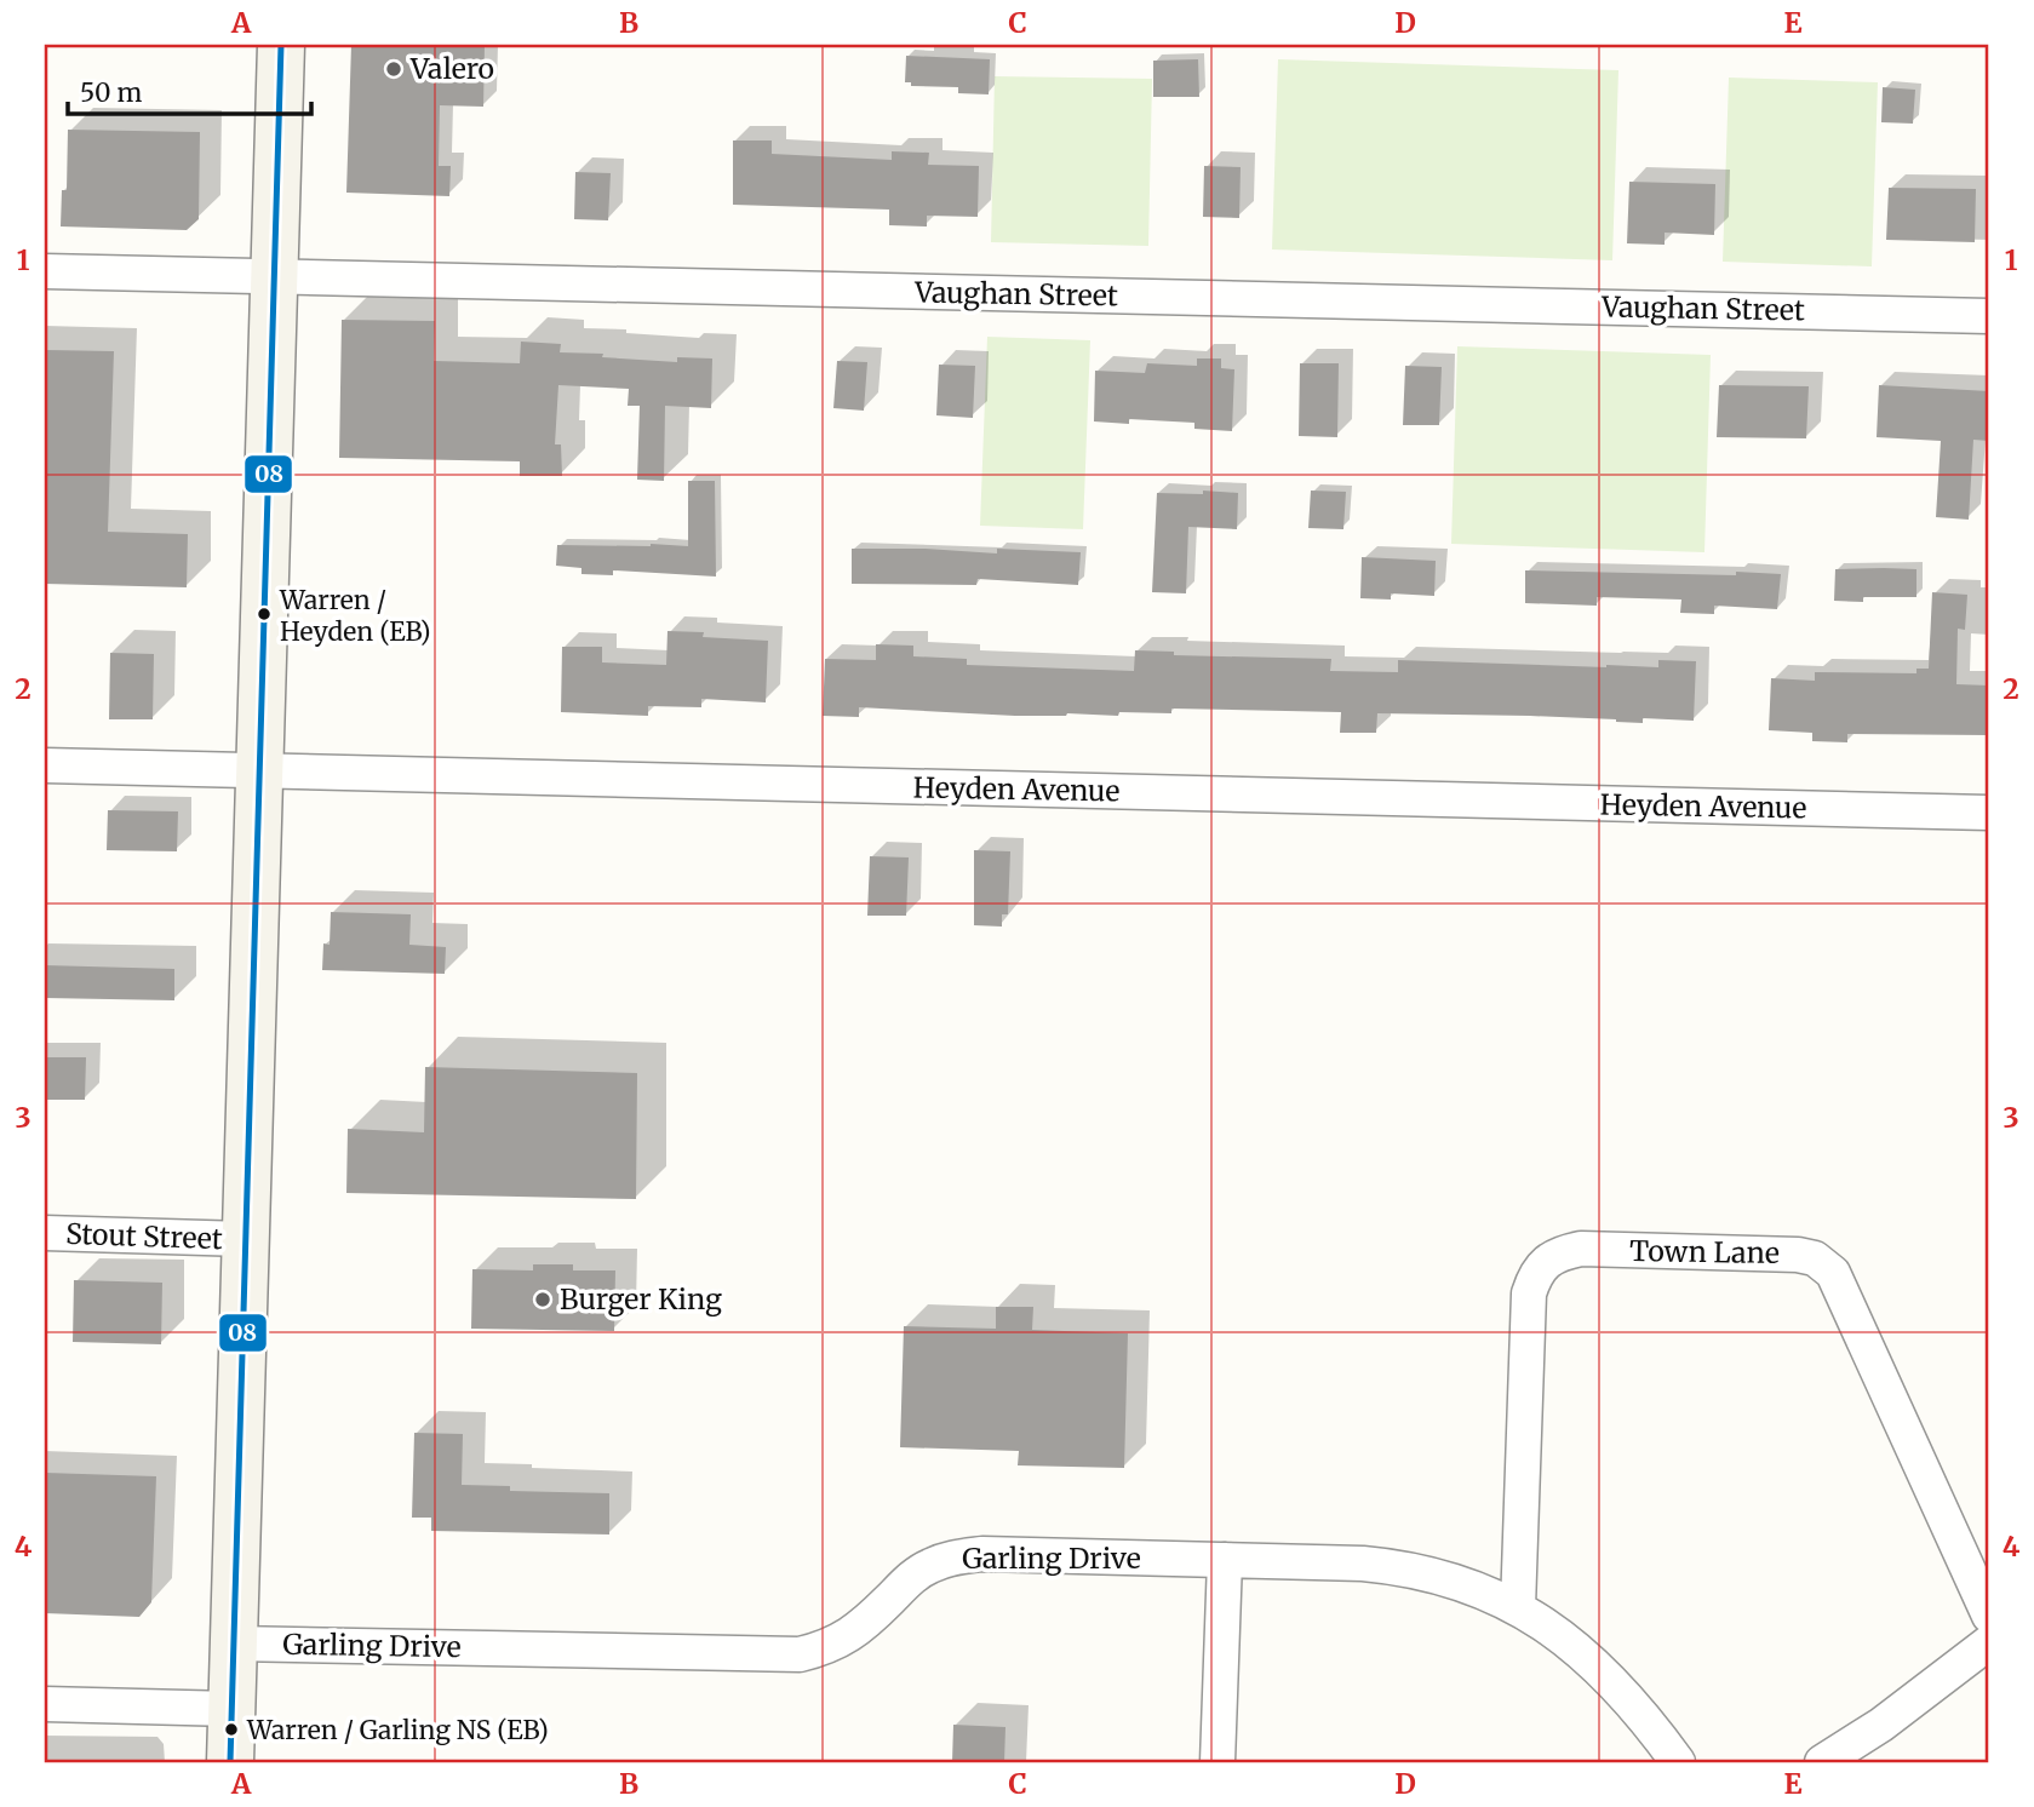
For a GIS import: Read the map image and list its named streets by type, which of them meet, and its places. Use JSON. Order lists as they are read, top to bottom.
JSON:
{
  "streets": {
    "street": [
      "Vaughan Street",
      "Heyden Avenue",
      "Stout Street",
      "Town Lane",
      "Garling Drive"
    ]
  },
  "crossings": [
    ["Town Lane", "Garling Drive"]
  ],
  "places": [
    "Valero",
    "Warren / Heyden (EB)",
    "Burger King",
    "Warren / Garling NS (EB)"
  ],
  "lines": ["transit line 08"],
  "scale_bar": "50 m",
  "grid": {
    "columns": [
      "A",
      "B",
      "C",
      "D",
      "E"
    ],
    "rows": [
      "1",
      "2",
      "3",
      "4"
    ]
  }
}
